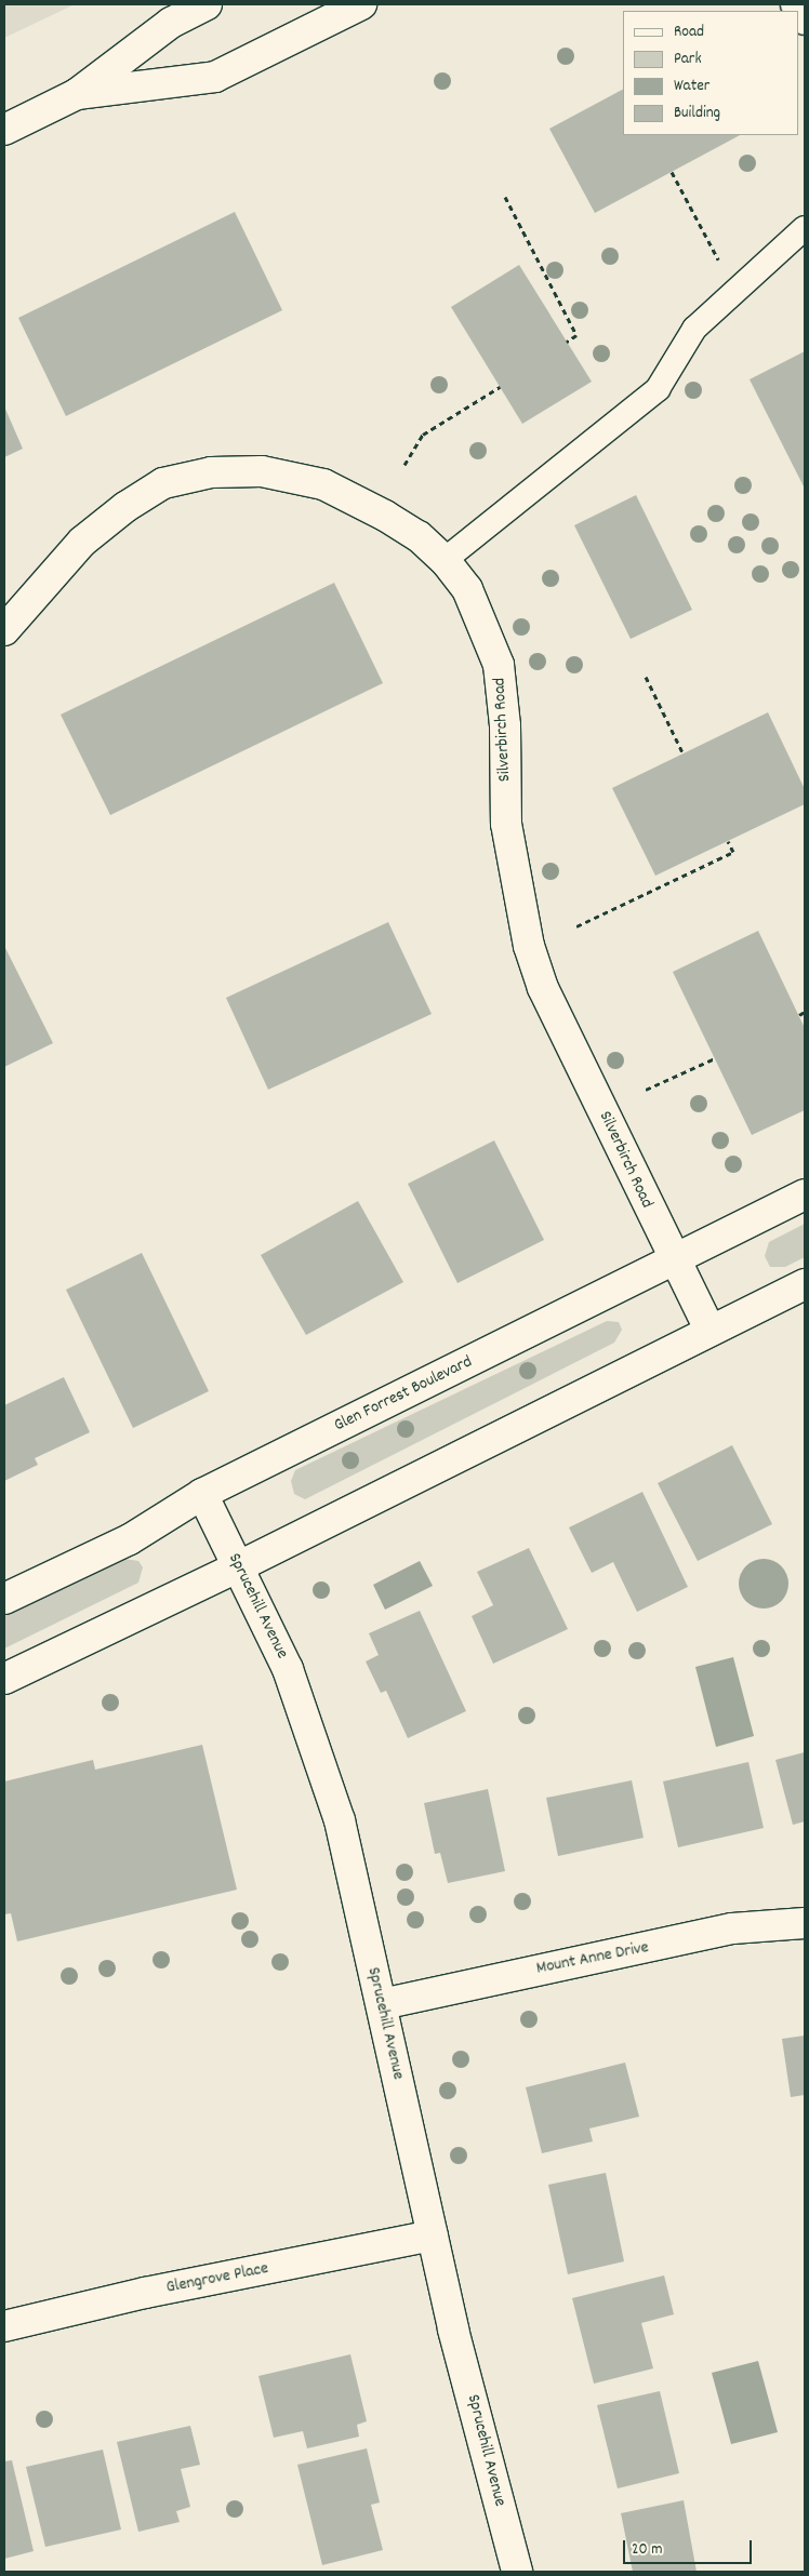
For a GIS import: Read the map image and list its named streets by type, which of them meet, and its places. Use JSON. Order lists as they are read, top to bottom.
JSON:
{
  "streets": {
    "street": [
      "Silverbirch Road",
      "Glen Forrest Boulevard",
      "Sprucehill Avenue",
      "Mount Anne Drive",
      "Glengrove Place"
    ]
  },
  "crossings": [
    ["Silverbirch Road", "Glen Forrest Boulevard"],
    ["Glen Forrest Boulevard", "Sprucehill Avenue"],
    ["Sprucehill Avenue", "Mount Anne Drive"],
    ["Sprucehill Avenue", "Glengrove Place"]
  ],
  "legend": [
    "Road",
    "Park",
    "Water",
    "Building"
  ],
  "scale_bar": "20 m"
}
